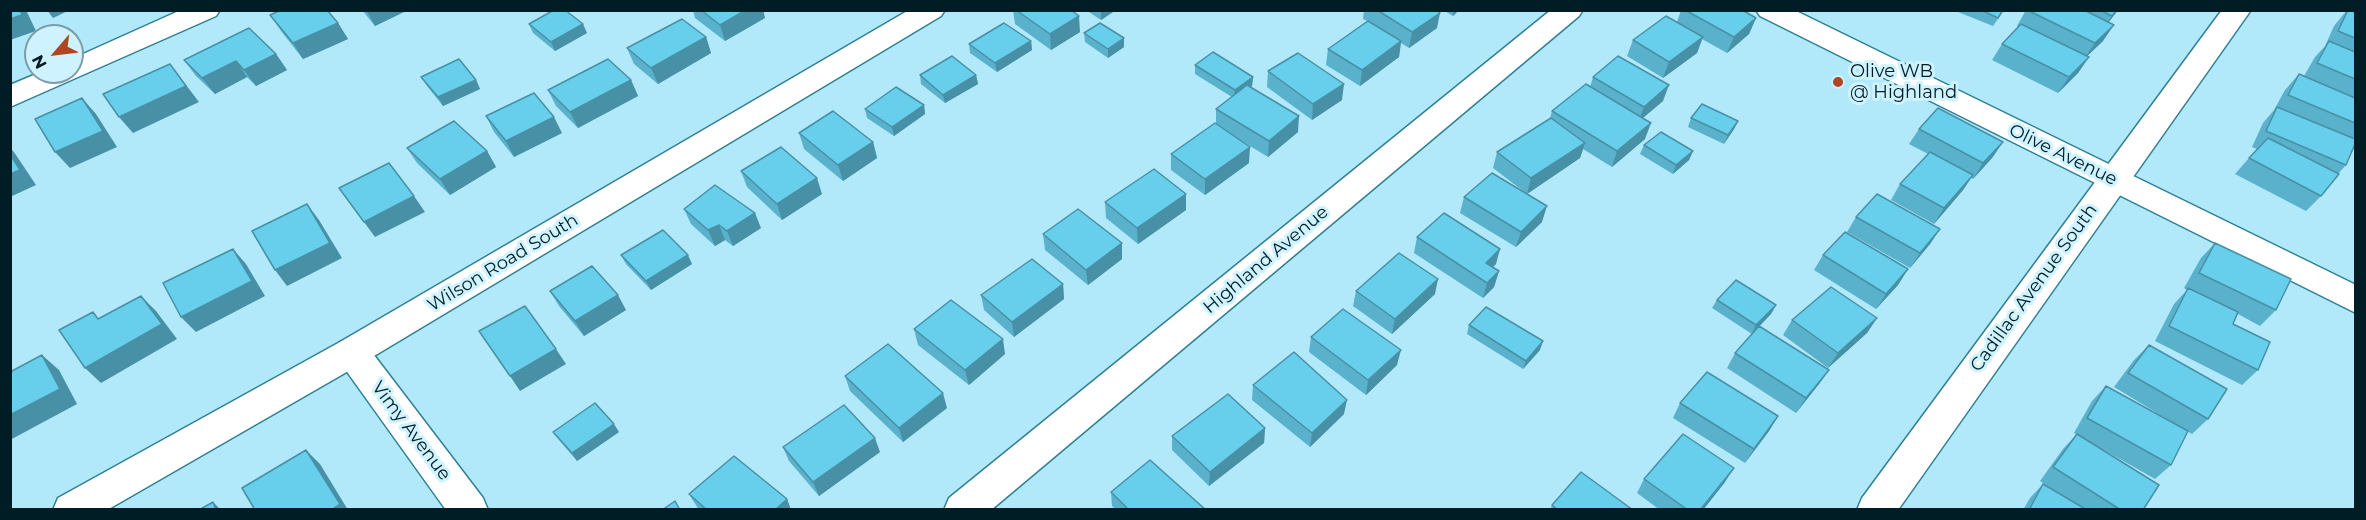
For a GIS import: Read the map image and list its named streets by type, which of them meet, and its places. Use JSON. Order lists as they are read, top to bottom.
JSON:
{
  "streets": {
    "street": [
      "Olive Avenue",
      "Highland Avenue",
      "Wilson Road South",
      "Cadillac Avenue South",
      "Vimy Avenue"
    ]
  },
  "crossings": [
    ["Olive Avenue", "Cadillac Avenue South"],
    ["Wilson Road South", "Vimy Avenue"]
  ],
  "places": ["Olive WB @ Highland"],
  "north": "bottom left"
}
